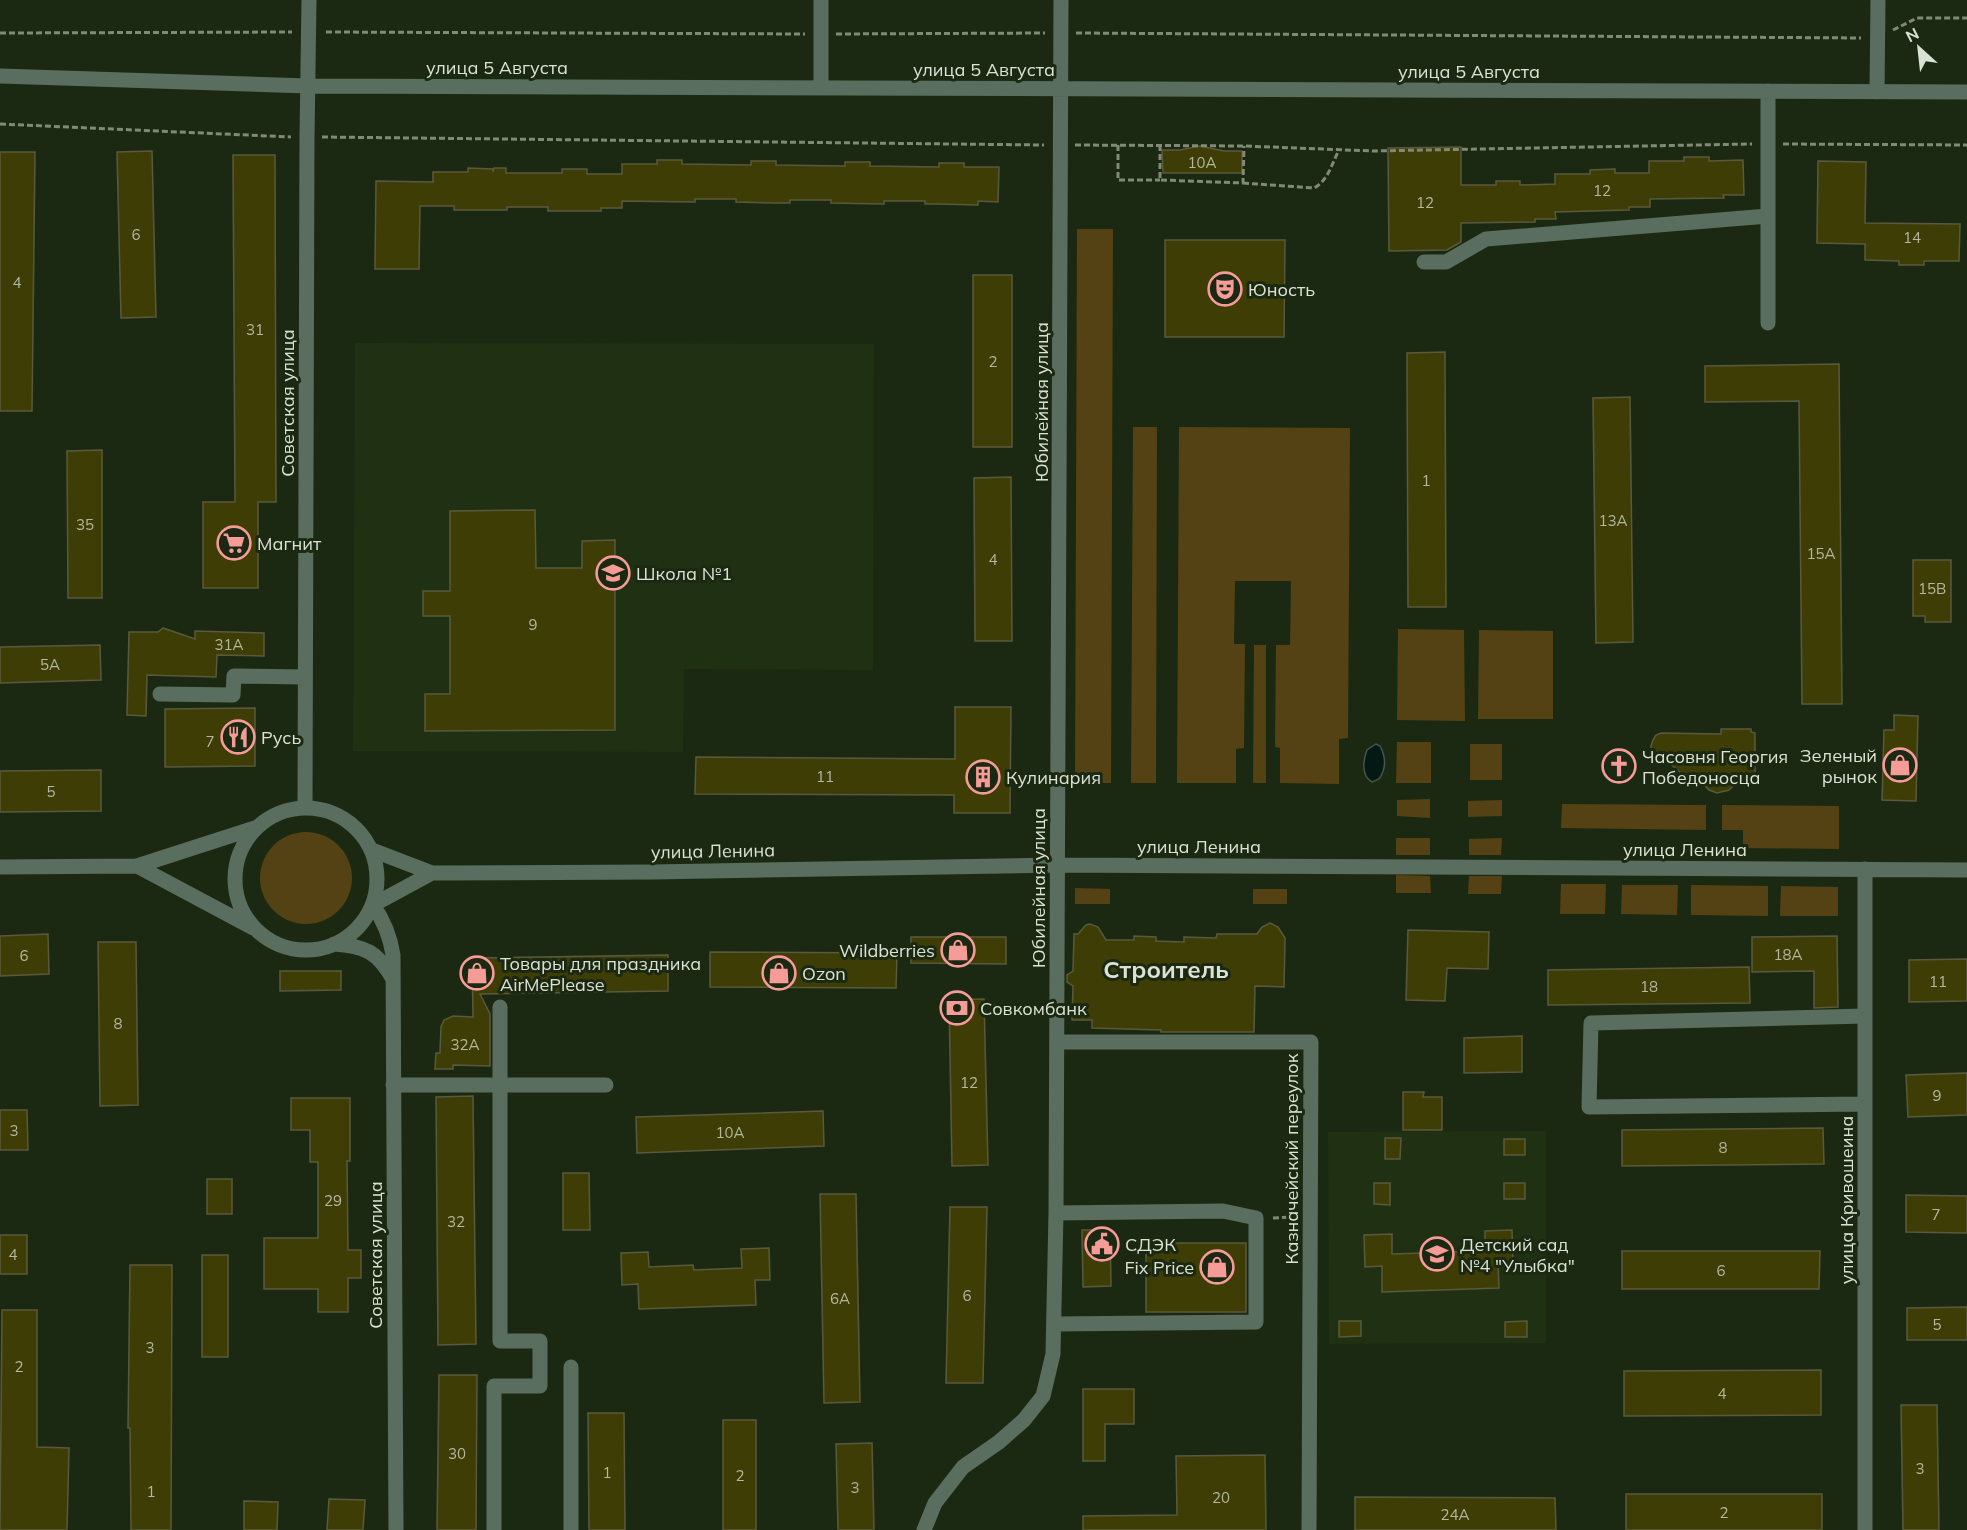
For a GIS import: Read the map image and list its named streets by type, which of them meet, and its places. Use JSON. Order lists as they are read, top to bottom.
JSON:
{
  "streets": {
    "street": [
      "улица 5 Августа",
      "Юбилейная улица",
      "Советская улица",
      "улица Ленина",
      "Казначейский переулок",
      "улица Кривошеина"
    ]
  },
  "crossings": [
    ["улица 5 Августа", "Юбилейная улица"],
    ["улица 5 Августа", "Советская улица"],
    ["Юбилейная улица", "улица Ленина"],
    ["Юбилейная улица", "Казначейский переулок"],
    ["улица Ленина", "улица Кривошеина"]
  ],
  "districts": ["Строитель"],
  "places": {
    "theatre": ["Юность"],
    "supermarket": ["Магнит"],
    "school or university": ["Школа №1", "Детский сад №4 \"Улыбка\""],
    "restaurant": ["Русь"],
    "shop": [
      "Зеленый рынок",
      "Wildberries",
      "Товары для праздника AirMePlease",
      "Ozon",
      "Fix Price"
    ],
    "church": ["Часовня Георгия Победоносца"],
    "building": ["Кулинария"],
    "bank": ["Совкомбанк"],
    "public building": ["СДЭК"]
  },
  "house_numbers": [
    "10А",
    "12",
    "12",
    "6",
    "14",
    "4",
    "31",
    "2",
    "1",
    "13А",
    "35",
    "15А",
    "4",
    "15В",
    "9",
    "31А",
    "5А",
    "7",
    "11",
    "5",
    "18А",
    "6",
    "11",
    "18",
    "8",
    "32А",
    "12",
    "9",
    "3",
    "10А",
    "8",
    "29",
    "7",
    "32",
    "4",
    "6",
    "6",
    "6А",
    "5",
    "3",
    "2",
    "4",
    "30",
    "3",
    "1",
    "2",
    "3",
    "1",
    "20",
    "2",
    "24А"
  ],
  "north": "top left"
}
